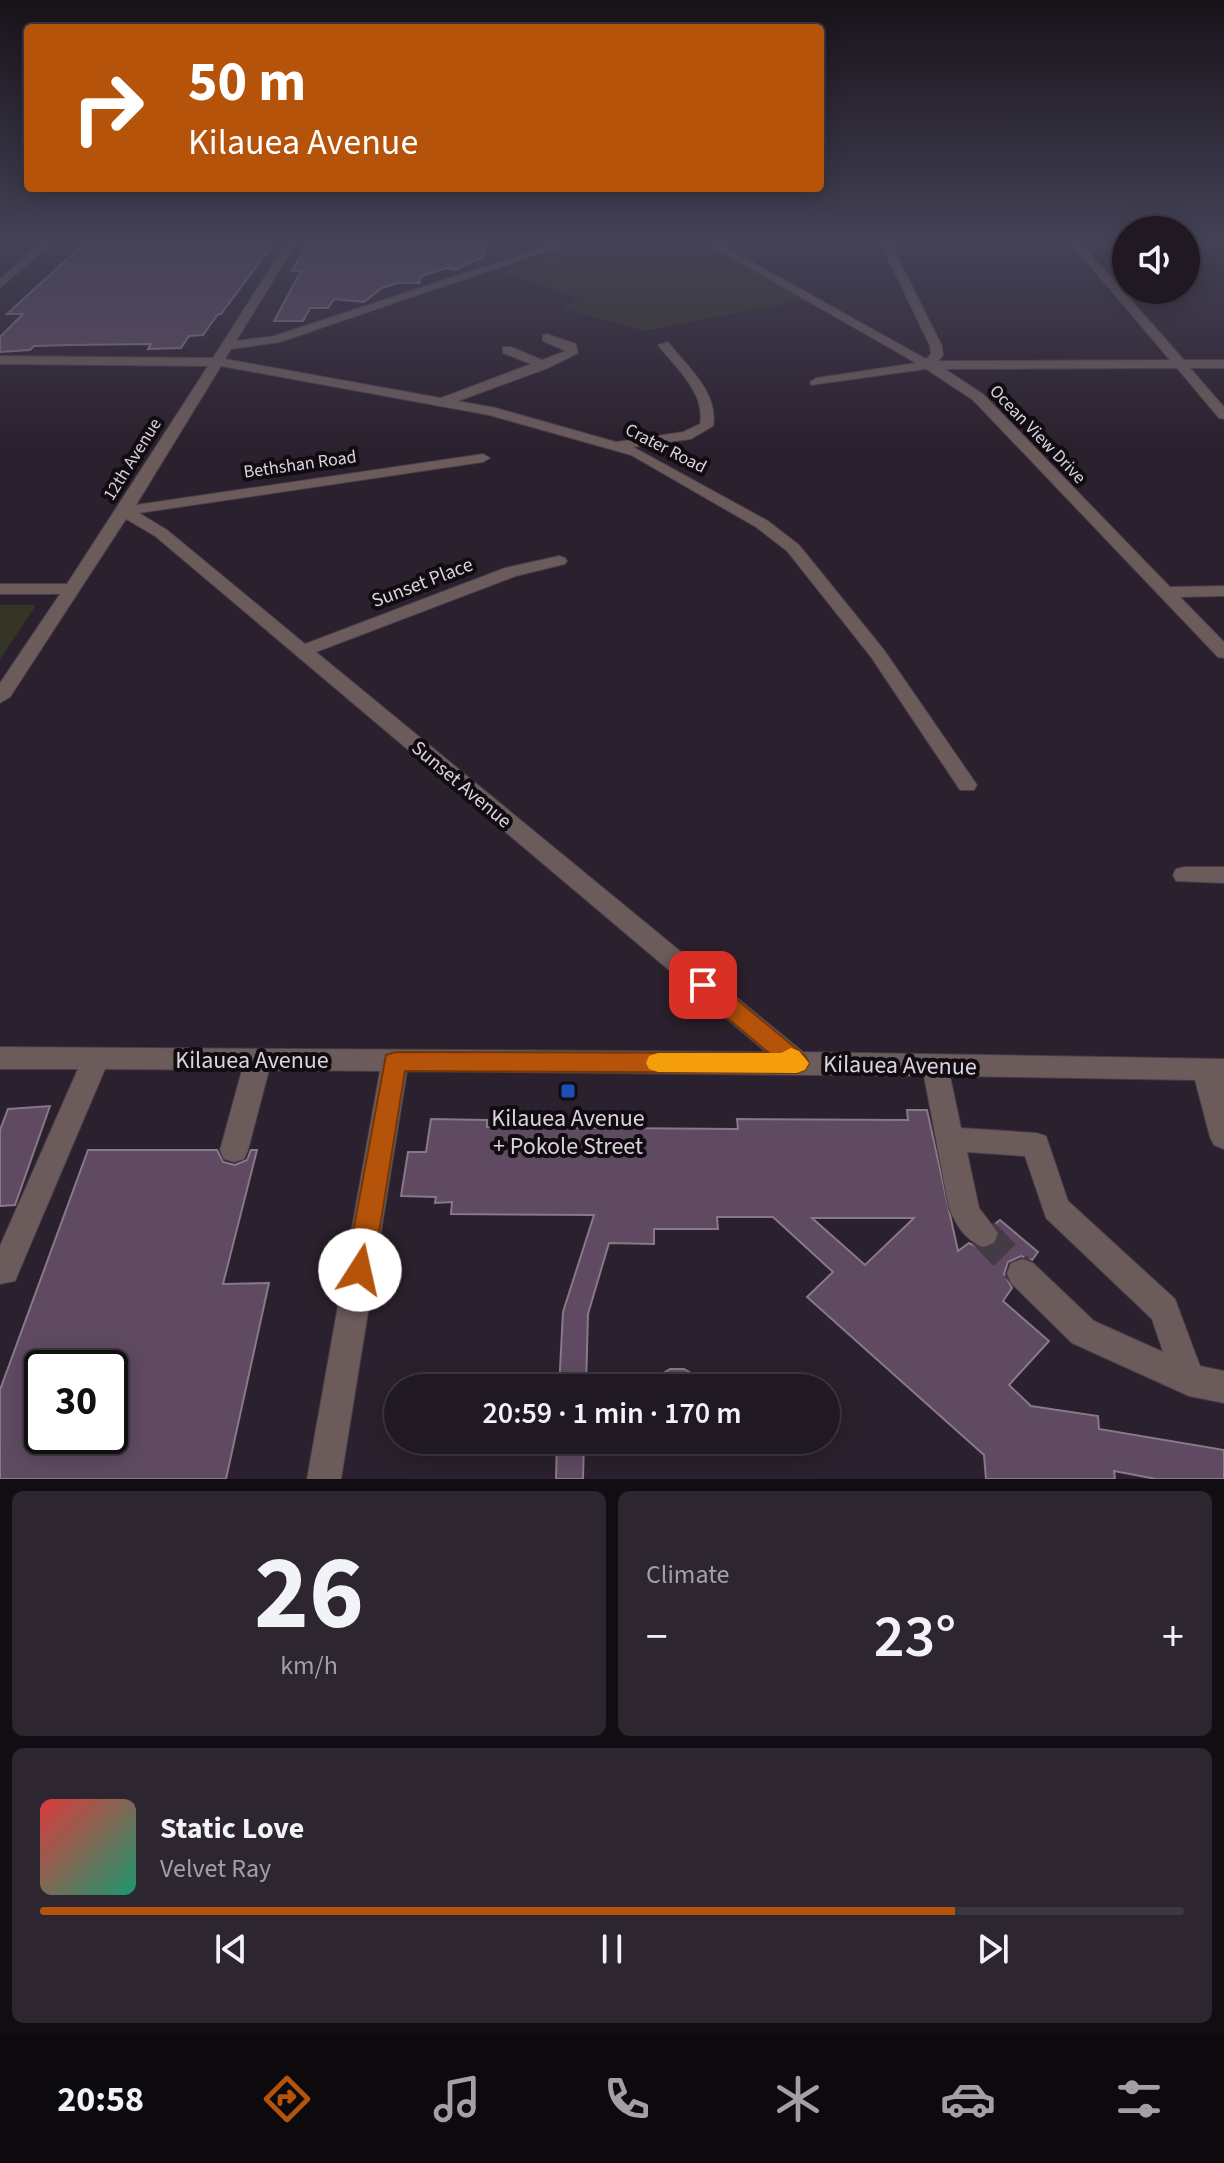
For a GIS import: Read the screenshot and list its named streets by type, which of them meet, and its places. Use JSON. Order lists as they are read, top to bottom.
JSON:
{
  "streets": {
    "street": [
      "Ocean View Drive",
      "Crater Road",
      "12th Avenue",
      "Bethshan Road",
      "Sunset Place",
      "Sunset Avenue",
      "Kilauea Avenue"
    ]
  },
  "crossings": [
    ["Crater Road", "12th Avenue"],
    ["12th Avenue", "Bethshan Road"],
    ["12th Avenue", "Sunset Avenue"],
    ["Bethshan Road", "Sunset Avenue"],
    ["Sunset Place", "Sunset Avenue"],
    ["Sunset Avenue", "Kilauea Avenue"]
  ],
  "places": {
    "transit": ["Kilauea Avenue + Pokole Street"]
  },
  "page": {
    "turn": ["50 m", "Kilauea Avenue"],
    "limit": "30",
    "trip": "20:59 · 1 min · 170 m",
    "tile": [
      ["26", "km/h"],
      "Climate"
    ],
    "heat": ["−", "23°", "+"],
    "song": ["Static Love", "Velvet Ray"],
    "tabs": "20:58"
  }
}
